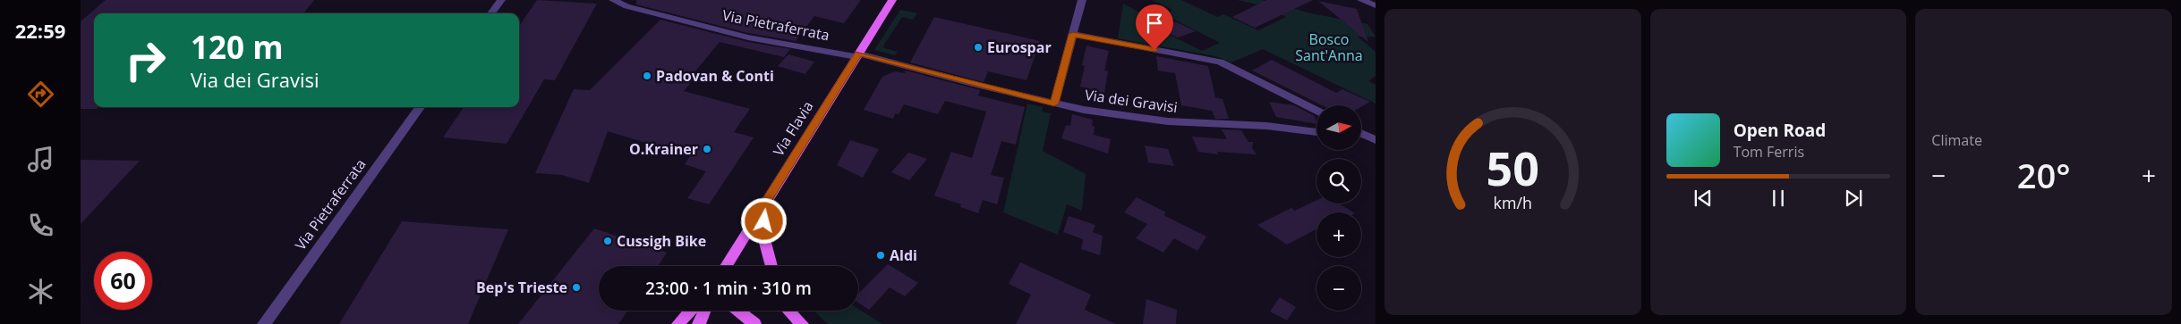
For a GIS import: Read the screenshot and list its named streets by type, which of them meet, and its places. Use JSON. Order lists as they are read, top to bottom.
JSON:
{
  "streets": {
    "main road": ["Via Flavia"],
    "street": ["Via Pietraferrata", "Via dei Gravisi"]
  },
  "crossings": [
    ["Via Pietraferrata", "Via dei Gravisi"],
    ["Via Pietraferrata", "Via Flavia"],
    ["Via dei Gravisi", "Via Flavia"]
  ],
  "parks": ["Bosco Sant'Anna"],
  "places": [
    "Eurospar",
    "Padovan & Conti",
    "O.Krainer",
    "Cussigh Bike",
    "Aldi",
    "Bep's Trieste"
  ],
  "north": "right",
  "page": {
    "tabs": "22:59",
    "tile": "Climate",
    "turn": ["120 m", "Via dei Gravisi"],
    "map_buttons": ["+", "−"],
    "song": ["Open Road", "Tom Ferris"],
    "heat": ["−", "20°", "+"],
    "limit": "60",
    "trip": "23:00 · 1 min · 310 m",
    "gauge": ["50", "km/h"]
  }
}
